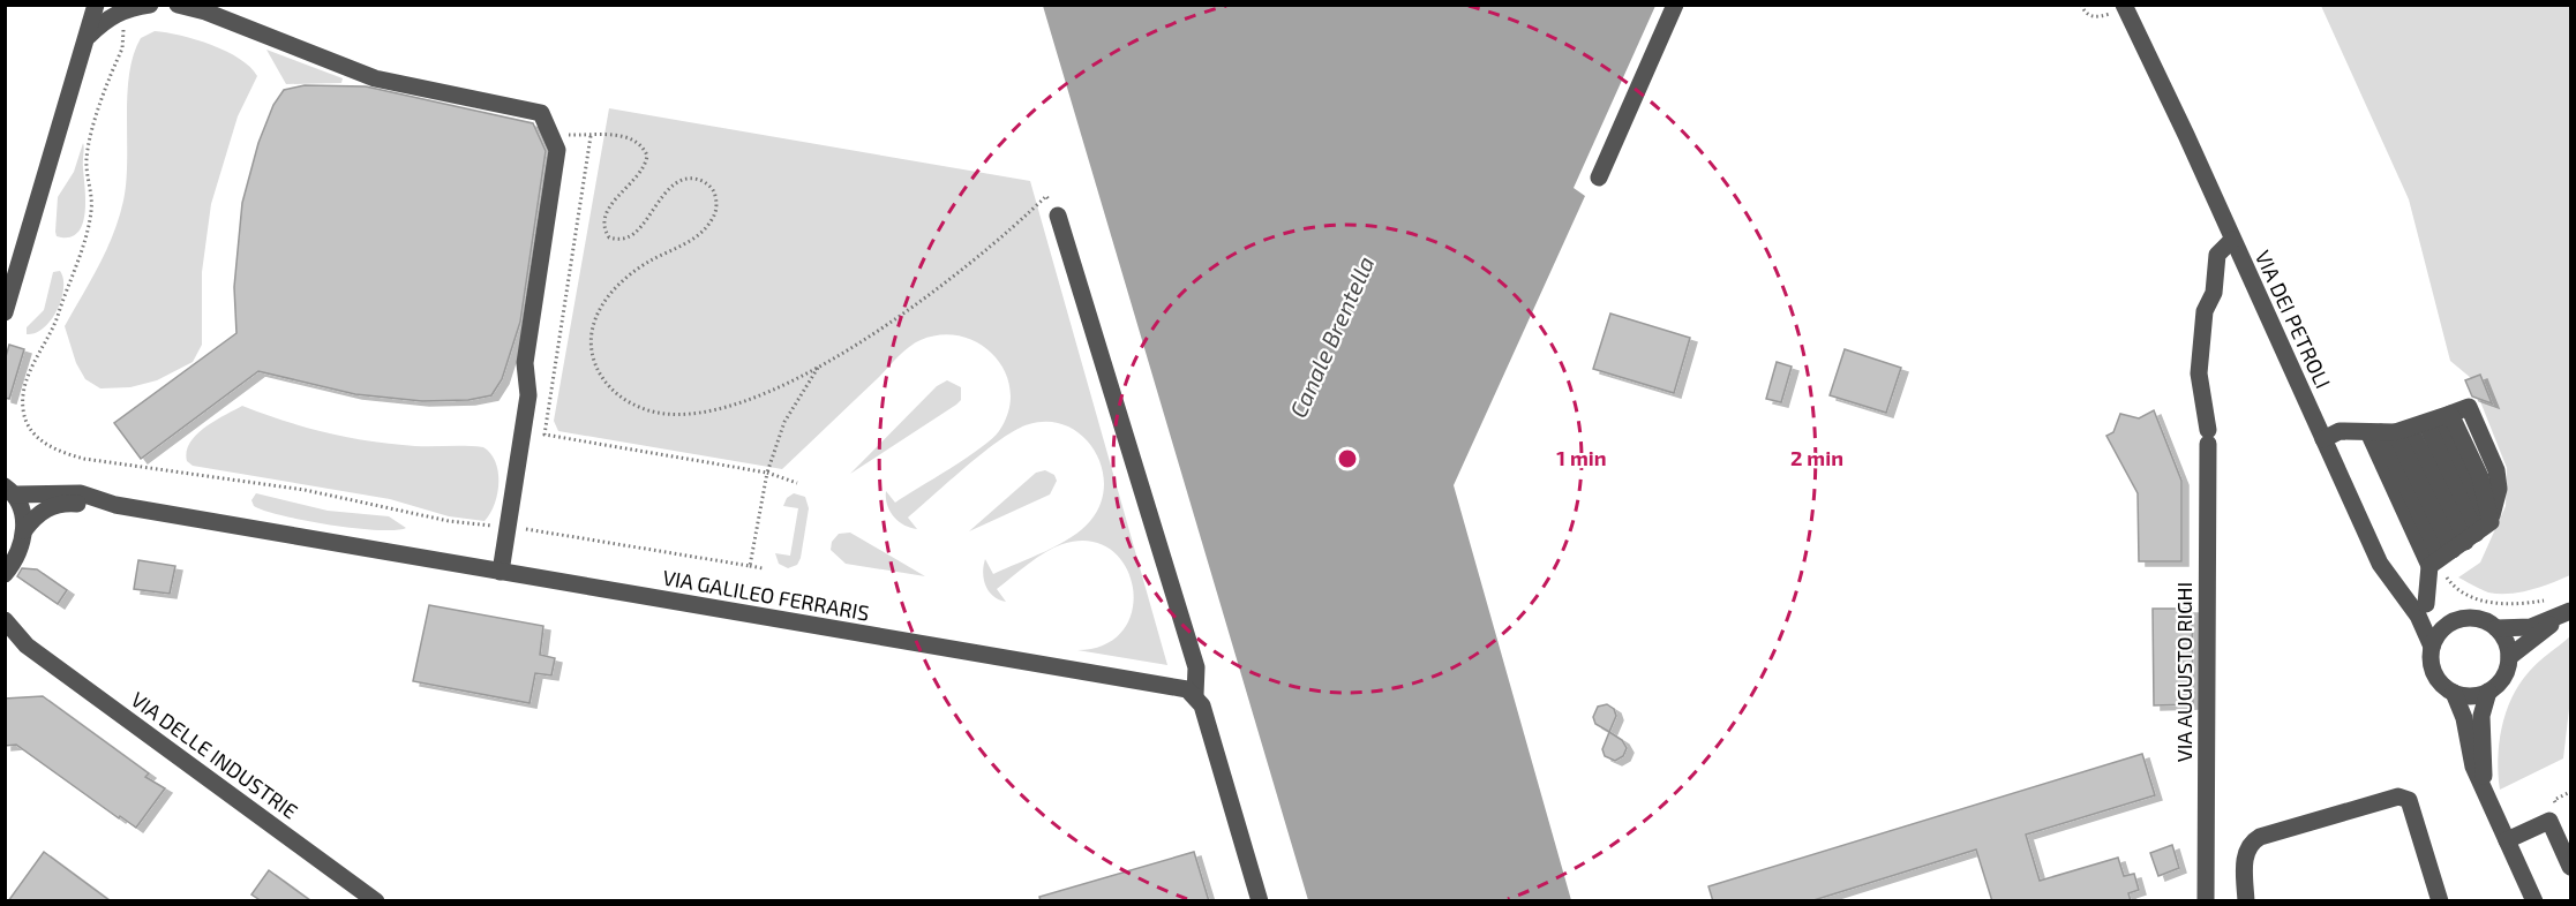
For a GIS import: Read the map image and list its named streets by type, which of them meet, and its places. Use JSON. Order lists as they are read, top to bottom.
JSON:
{
  "streets": {
    "street": [
      "VIA DEI PETROLI",
      "VIA GALILEO FERRARIS",
      "VIA AUGUSTO RIGHI",
      "VIA DELLE INDUSTRIE"
    ]
  },
  "crossings": [
    ["VIA DEI PETROLI", "VIA AUGUSTO RIGHI"]
  ],
  "water": ["Canale Brentella"],
  "rings": ["1 min", "2 min"]
}
